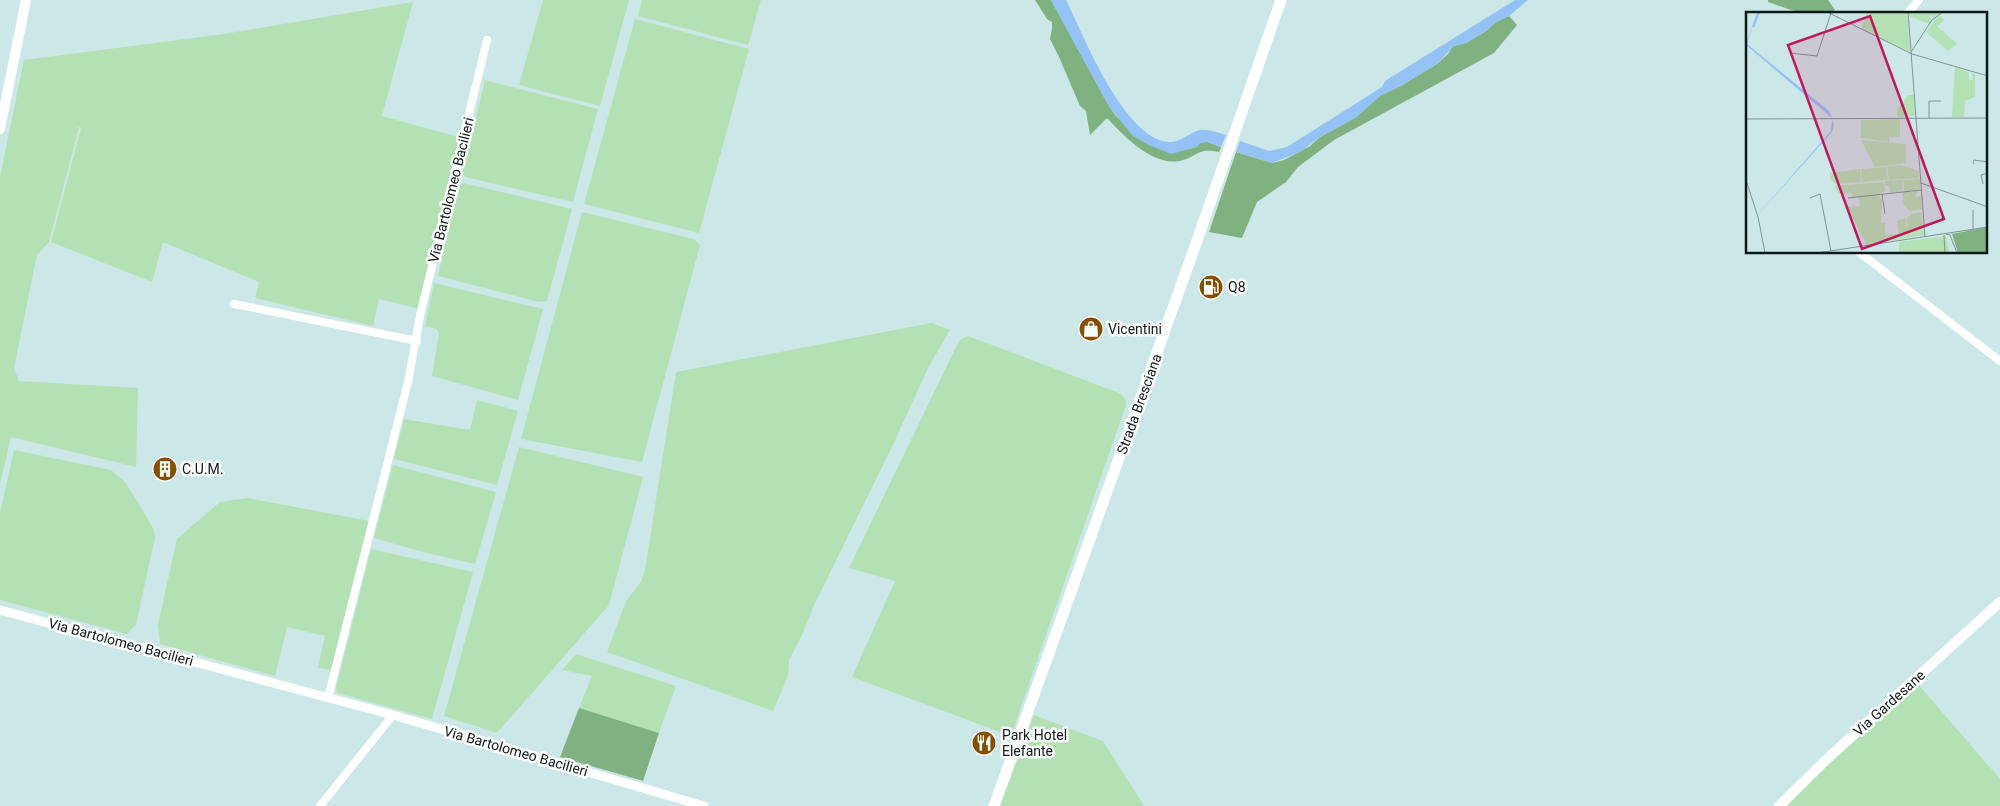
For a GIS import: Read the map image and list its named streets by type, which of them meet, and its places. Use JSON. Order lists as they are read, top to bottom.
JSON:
{
  "streets": {
    "main road": ["Strada Bresciana", "Via Gardesane"],
    "street": ["Via Bartolomeo Bacilieri"]
  },
  "places": {
    "fuel station": ["Q8"],
    "shop": ["Vicentini"],
    "building": ["C.U.M."],
    "restaurant": ["Park Hotel Elefante"]
  }
}
